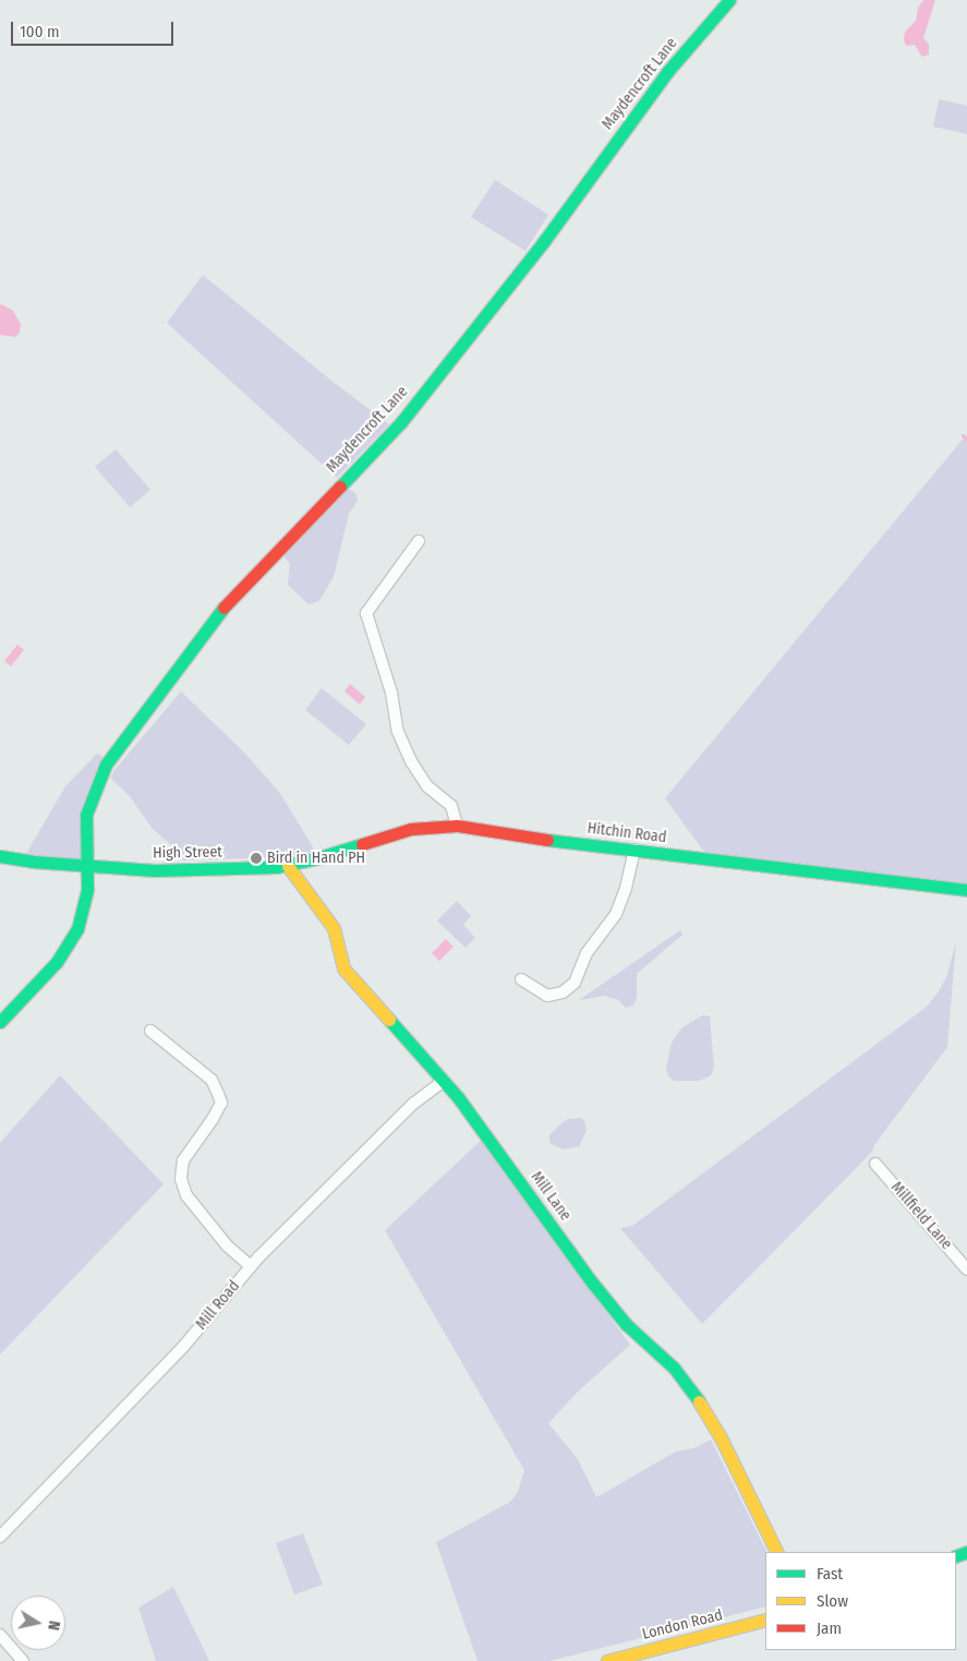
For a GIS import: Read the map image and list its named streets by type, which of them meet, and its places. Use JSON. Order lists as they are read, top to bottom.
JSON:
{
  "streets": {
    "street": [
      "Maydencroft Lane",
      "Hitchin Road",
      "High Street",
      "Mill Lane",
      "Millfield Lane",
      "Mill Road",
      "London Road"
    ]
  },
  "crossings": [
    ["Maydencroft Lane", "High Street"],
    ["Hitchin Road", "High Street"],
    ["Hitchin Road", "Mill Lane"],
    ["High Street", "Mill Lane"],
    ["Mill Lane", "Mill Road"]
  ],
  "places": ["Bird in Hand PH"],
  "legend": ["Fast", "Slow", "Jam"],
  "scale_bar": "100 m",
  "north": "right"
}
